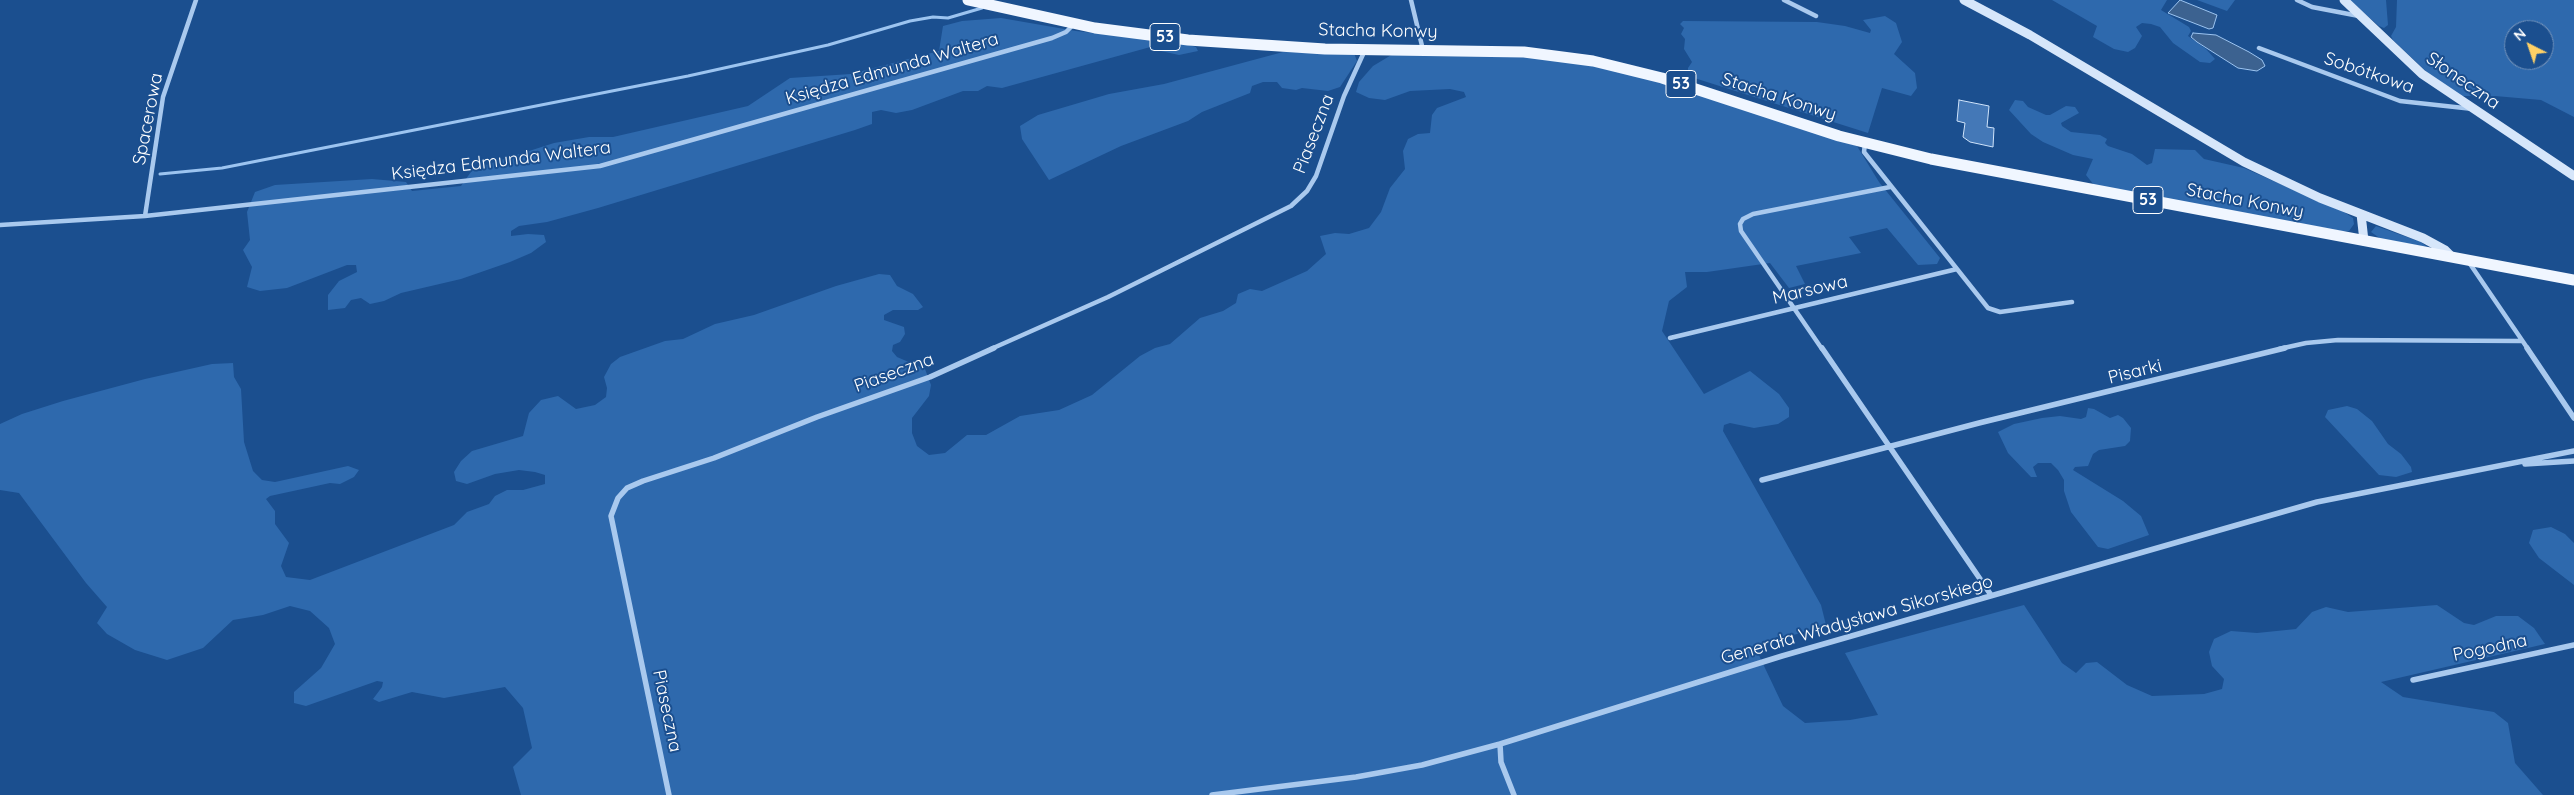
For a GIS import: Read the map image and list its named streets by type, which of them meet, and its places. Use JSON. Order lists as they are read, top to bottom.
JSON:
{
  "streets": {
    "main road": ["Stacha Konwy", "53"],
    "street": [
      "Księdza Edmunda Waltera",
      "Sobótkowa",
      "Słoneczna",
      "Spacerowa",
      "Piaseczna",
      "Marsowa",
      "Pisarki",
      "Generała Władysława Sikorskiego",
      "Pogodna"
    ]
  },
  "crossings": [
    ["Stacha Konwy", "Księdza Edmunda Waltera"],
    ["Stacha Konwy", "Piaseczna"],
    ["Księdza Edmunda Waltera", "Spacerowa"],
    ["Sobótkowa", "Słoneczna"]
  ],
  "north": "top left"
}
